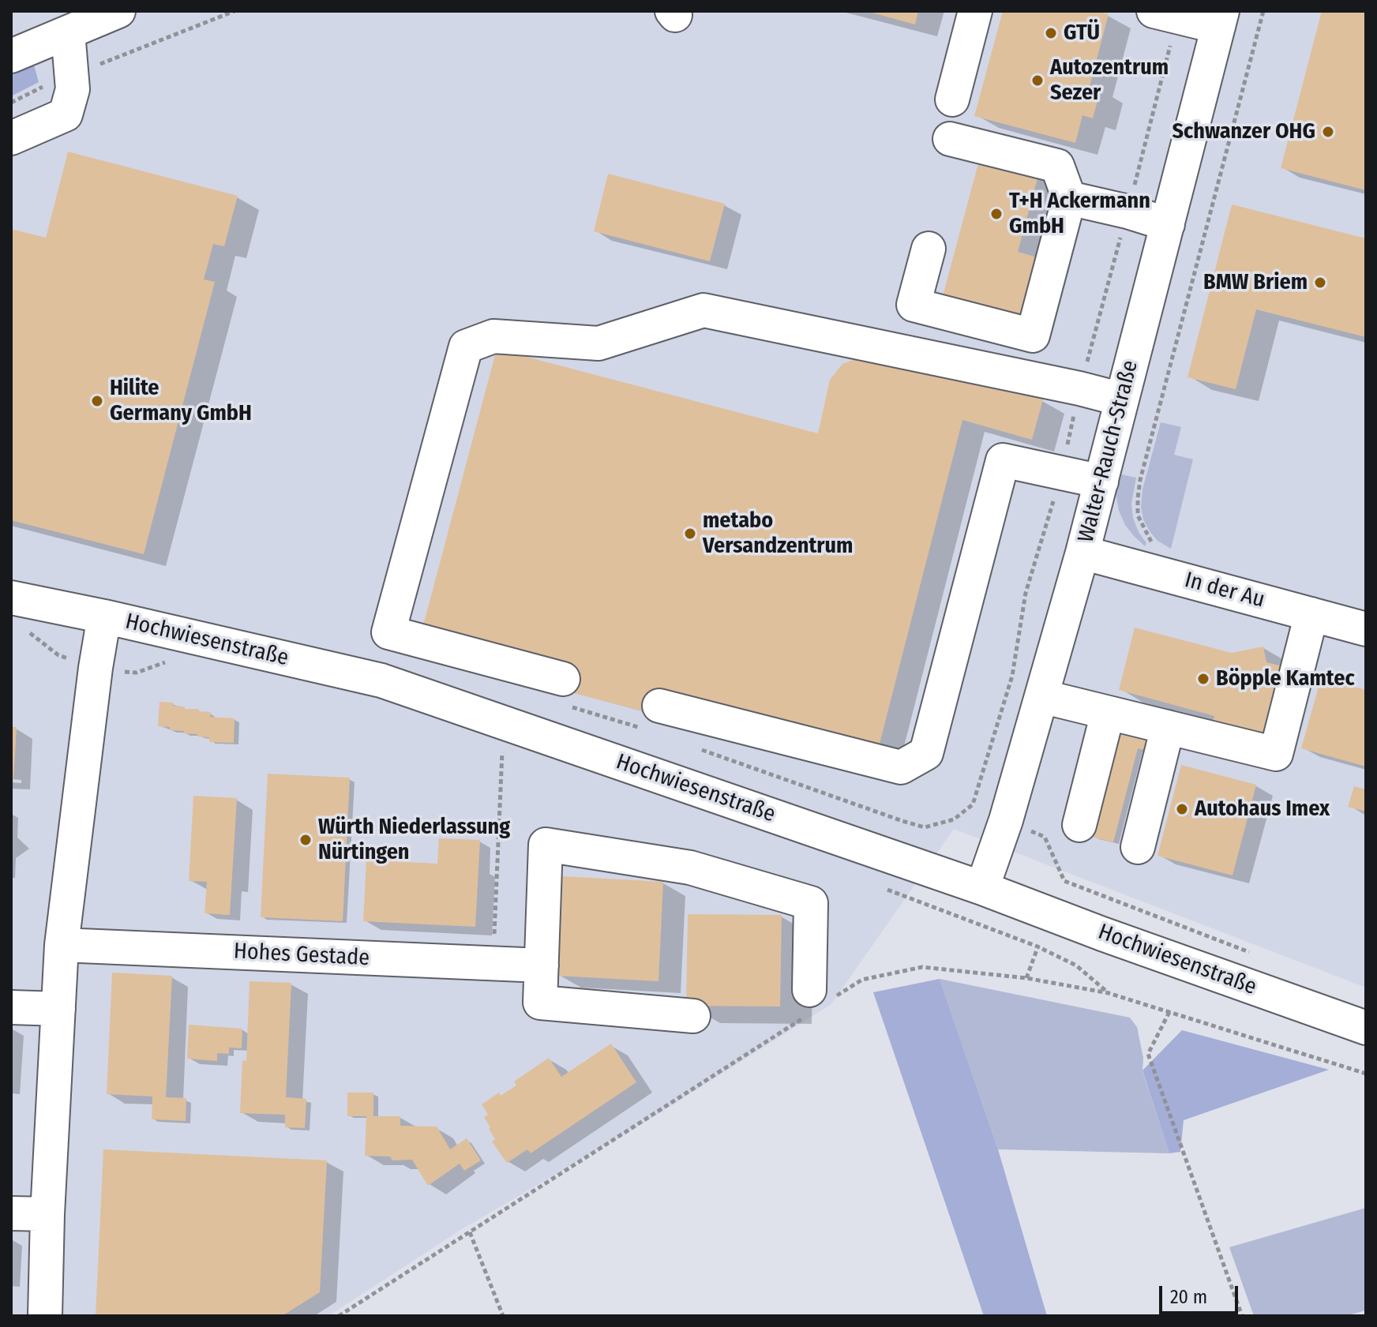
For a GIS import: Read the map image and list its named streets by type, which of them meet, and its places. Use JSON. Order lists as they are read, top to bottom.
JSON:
{
  "streets": {
    "street": [
      "Walter-Rauch-Straße",
      "In der Au",
      "Hochwiesenstraße",
      "Hohes Gestade"
    ]
  },
  "crossings": [
    ["Walter-Rauch-Straße", "In der Au"],
    ["Walter-Rauch-Straße", "Hochwiesenstraße"]
  ],
  "places": [
    "GTÜ",
    "Autozentrum Sezer",
    "Schwanzer OHG",
    "T+H Ackermann GmbH",
    "BMW Briem",
    "Hilite Germany GmbH",
    "metabo Versandzentrum",
    "Böpple Kamtec",
    "Autohaus Imex",
    "Würth Niederlassung Nürtingen"
  ],
  "scale_bar": "20 m"
}
